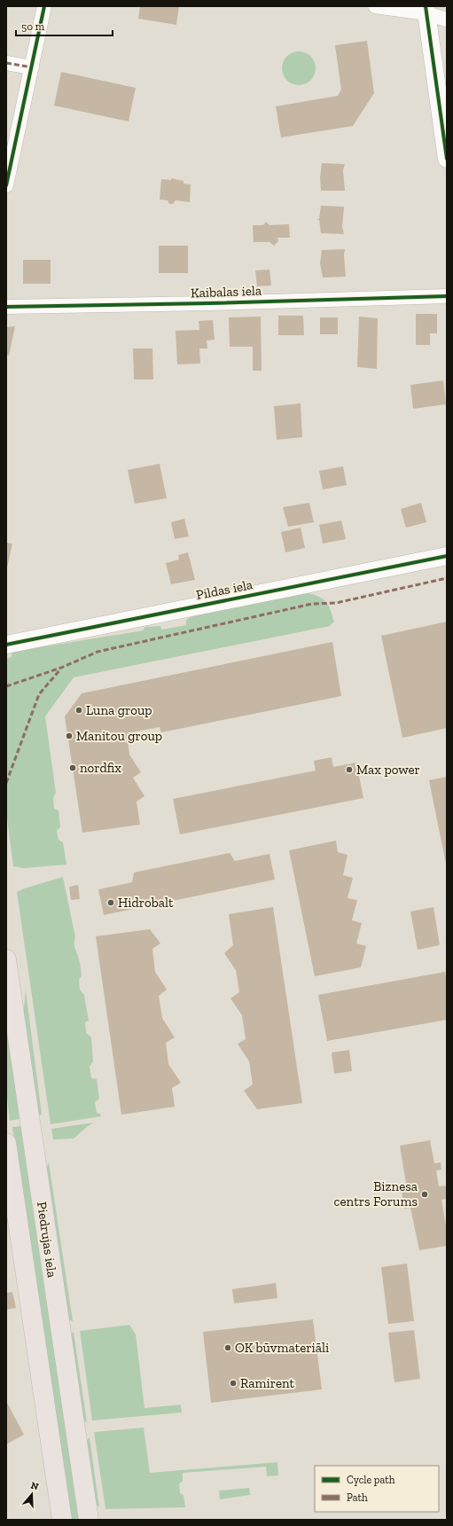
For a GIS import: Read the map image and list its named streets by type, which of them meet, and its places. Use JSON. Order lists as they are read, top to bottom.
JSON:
{
  "streets": {
    "main road": ["Piedrujas iela"],
    "street": ["Kaibalas iela", "Pildas iela"]
  },
  "places": [
    "Luna group",
    "Manitou group",
    "nordfix",
    "Max power",
    "Hidrobalt",
    "Biznesa centrs Forums",
    "OK būvmateriāli",
    "Ramirent"
  ],
  "legend": ["Cycle path", "Path"],
  "scale_bar": "50 m",
  "north": "top"
}
